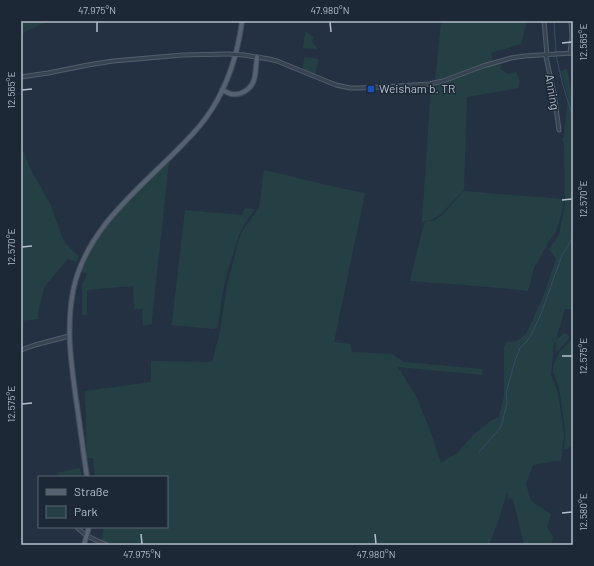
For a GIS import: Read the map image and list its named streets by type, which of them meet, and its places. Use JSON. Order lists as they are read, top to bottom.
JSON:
{
  "streets": {
    "street": ["Anning"]
  },
  "places": {
    "transit": ["Weisham b. TR"]
  },
  "legend": ["Straße", "Park"],
  "coordinates": [
    "47.975°N",
    "47.980°N",
    "12.565°E",
    "12.570°E",
    "12.575°E",
    "12.580°E"
  ]
}
